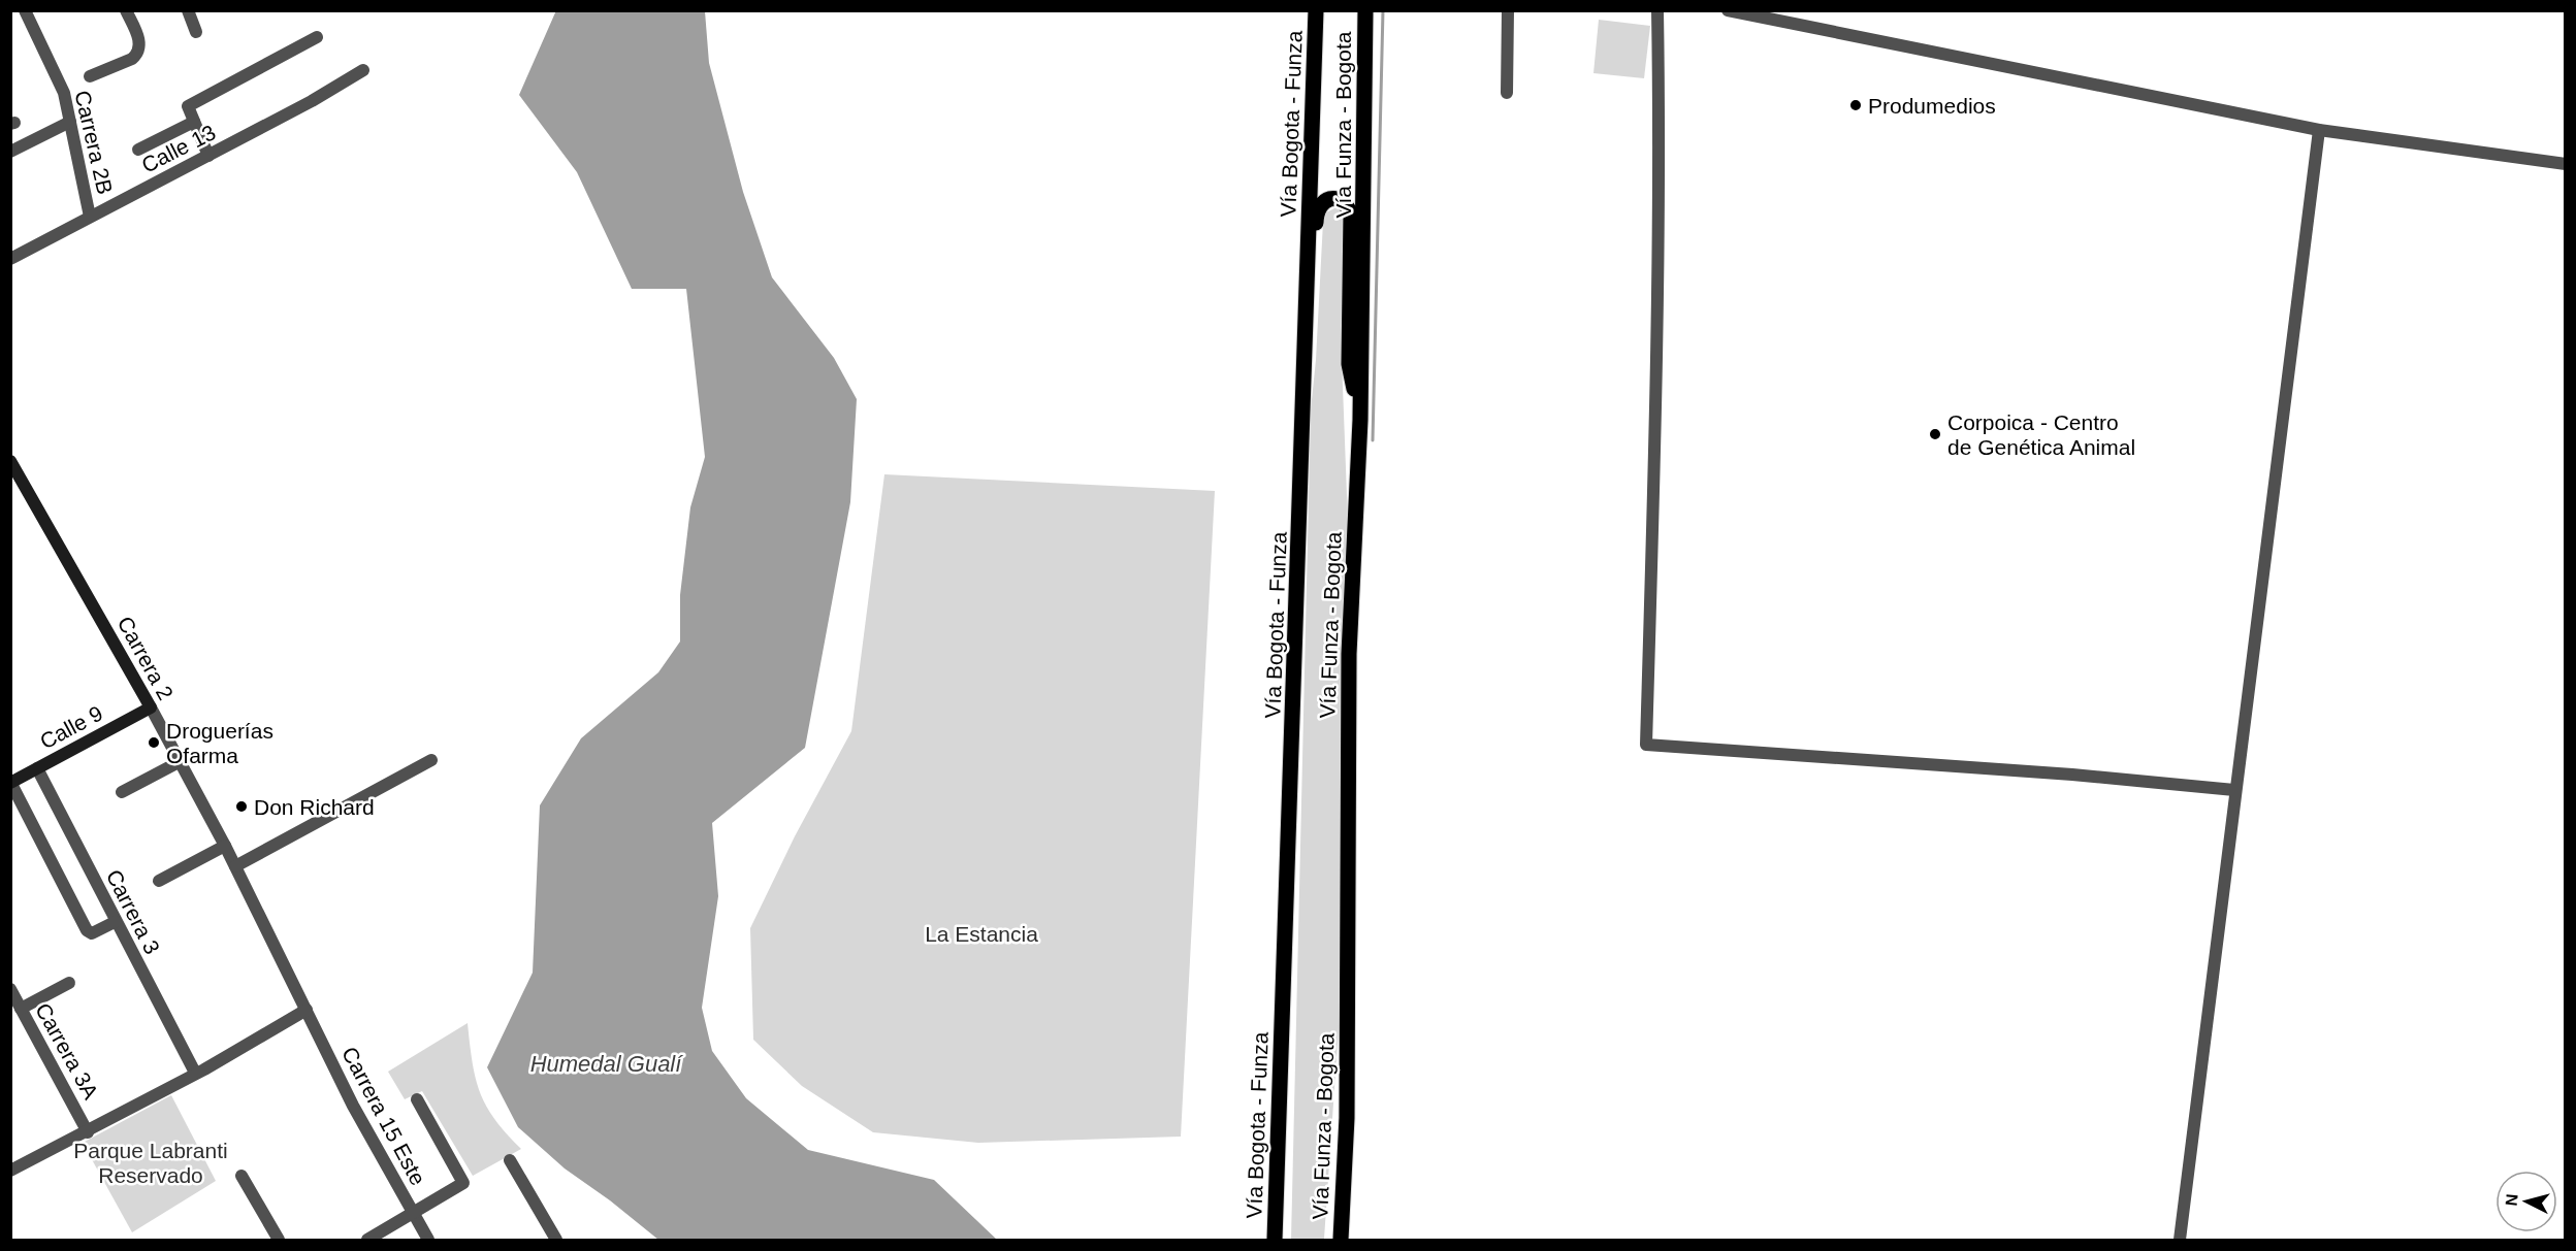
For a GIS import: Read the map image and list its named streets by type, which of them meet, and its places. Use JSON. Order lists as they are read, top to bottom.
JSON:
{
  "streets": {
    "main road": [
      "Vía Bogota - Funza",
      "Vía Funza - Bogota",
      "Carrera 2",
      "Calle 9"
    ],
    "street": [
      "Carrera 2B",
      "Calle 13",
      "Carrera 3",
      "Carrera 3A",
      "Carrera 15 Este"
    ]
  },
  "crossings": [
    ["Carrera 2B", "Calle 13"],
    ["Carrera 2", "Calle 9"],
    ["Carrera 2", "Carrera 15 Este"],
    ["Calle 9", "Carrera 3"]
  ],
  "water": ["Humedal Gualí"],
  "parks": ["La Estancia", "Parque Labranti Reservado"],
  "places": [
    "Produmedios",
    "Corpoica - Centro de Genética Animal",
    "Droguerías Ofarma",
    "Don Richard"
  ],
  "north": "left"
}
